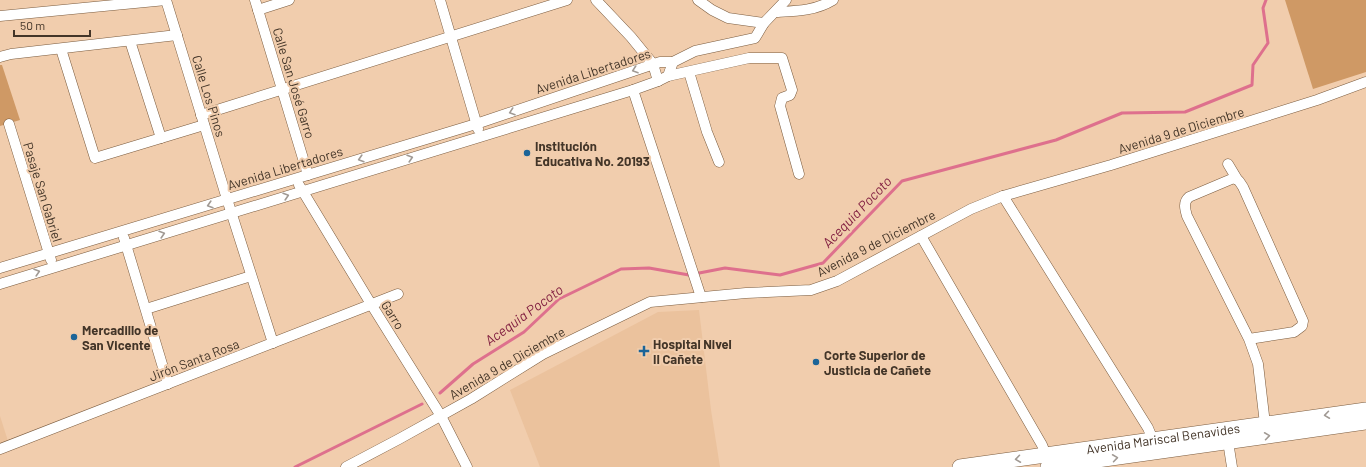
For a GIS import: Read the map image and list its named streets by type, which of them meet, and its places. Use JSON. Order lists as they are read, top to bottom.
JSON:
{
  "streets": {
    "highway": ["Avenida Mariscal Benavides"],
    "street": [
      "Avenida Libertadores",
      "Calle San José Garro",
      "Calle Los Pinos",
      "Avenida 9 de Diciembre",
      "Pasaje San Gabriel",
      "Garro",
      "Jirón Santa Rosa"
    ]
  },
  "crossings": [
    ["Avenida Libertadores", "Calle San José Garro"],
    ["Avenida Libertadores", "Calle Los Pinos"],
    ["Avenida Libertadores", "Pasaje San Gabriel"],
    ["Avenida Libertadores", "Garro"],
    ["Calle Los Pinos", "Jirón Santa Rosa"],
    ["Avenida 9 de Diciembre", "Garro"],
    ["Garro", "Jirón Santa Rosa"]
  ],
  "water": ["Acequia Pocoto"],
  "places": {
    "other": ["Institución Educativa No. 20193", "Mercadillo de San Vicente", "Corte Superior de Justicia de Cañete"],
    "health": ["Hospital Nivel II Cañete"]
  },
  "scale_bar": "50 m"
}
